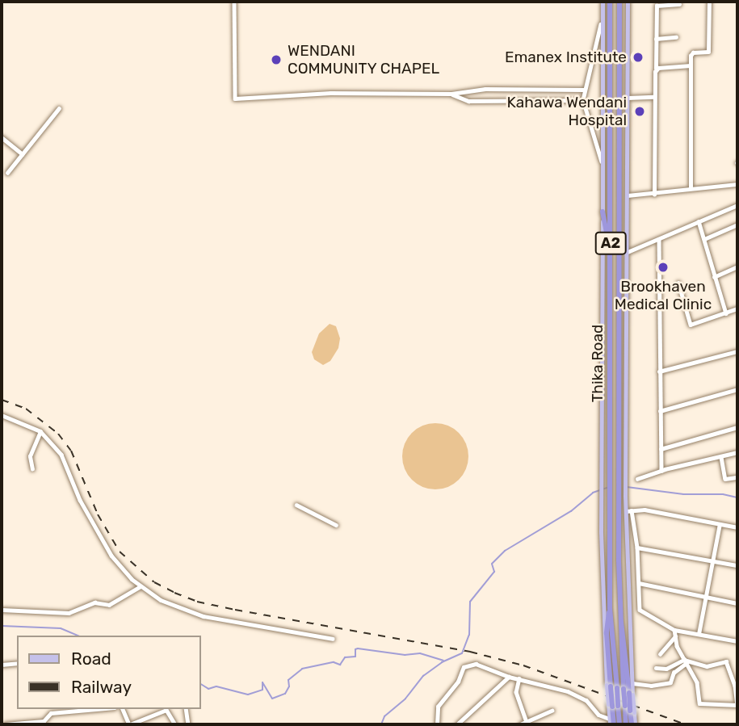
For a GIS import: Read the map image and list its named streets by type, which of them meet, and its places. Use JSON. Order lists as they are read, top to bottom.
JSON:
{
  "streets": {
    "highway": ["A2", "Thika Road"]
  },
  "places": [
    "Emanex Institute",
    "WENDANI COMMUNITY CHAPEL",
    "Kahawa Wendani Hospital",
    "Brookhaven Medical Clinic"
  ],
  "legend": ["Road", "Railway"]
}
